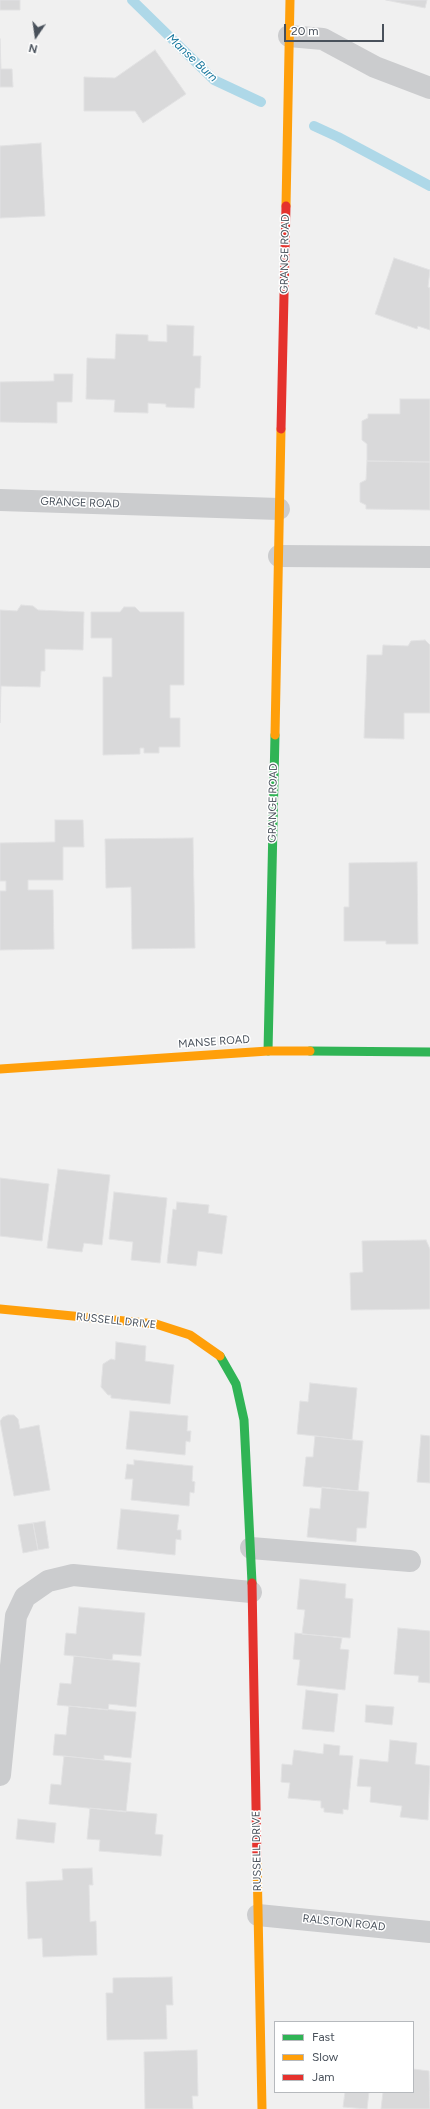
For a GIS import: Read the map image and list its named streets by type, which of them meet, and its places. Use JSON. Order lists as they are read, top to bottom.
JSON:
{
  "streets": {
    "street": [
      "GRANGE ROAD",
      "MANSE ROAD",
      "RUSSELL DRIVE",
      "RALSTON ROAD"
    ]
  },
  "crossings": [
    ["GRANGE ROAD", "MANSE ROAD"],
    ["RUSSELL DRIVE", "RALSTON ROAD"]
  ],
  "water": ["Manse Burn"],
  "legend": ["Fast", "Slow", "Jam"],
  "scale_bar": "20 m",
  "north": "bottom"
}
